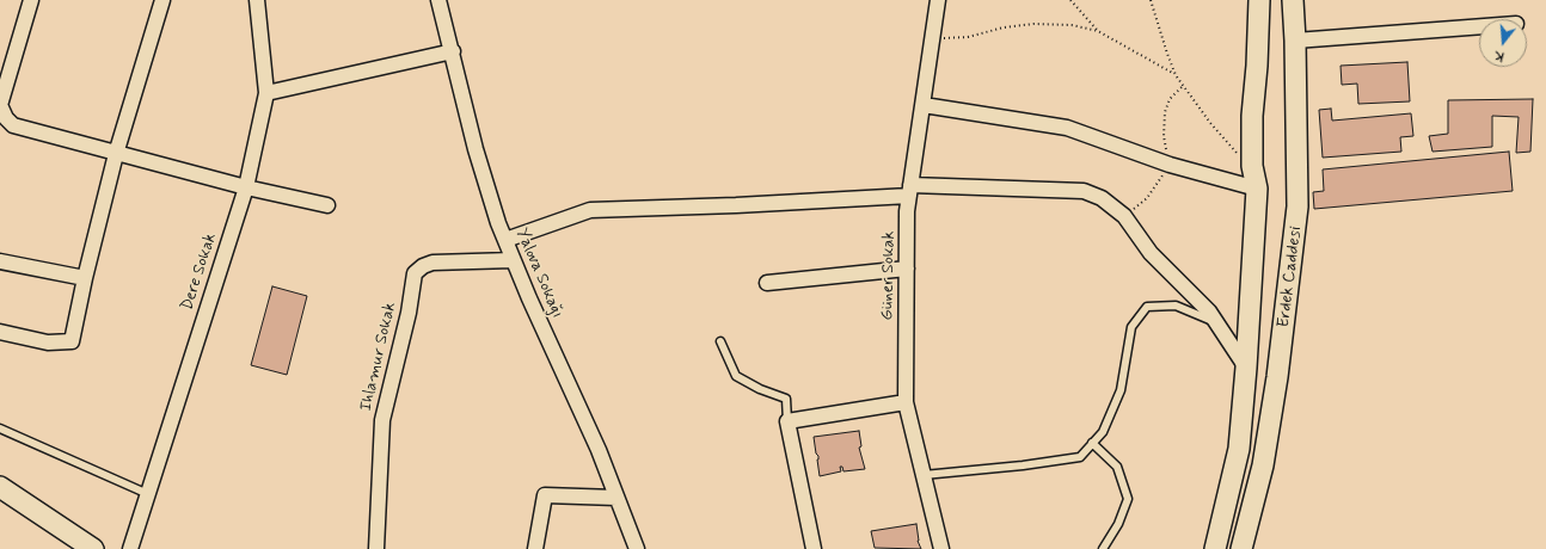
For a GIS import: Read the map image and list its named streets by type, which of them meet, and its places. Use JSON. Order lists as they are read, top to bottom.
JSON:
{
  "streets": {
    "street": [
      "Dere Sokak",
      "Yalova Sokağı",
      "Güner Sokak",
      "Erdek Caddesi",
      "Ihlamur Sokak"
    ]
  },
  "crossings": [
    ["Yalova Sokağı", "Ihlamur Sokak"]
  ],
  "north": "bottom"
}
